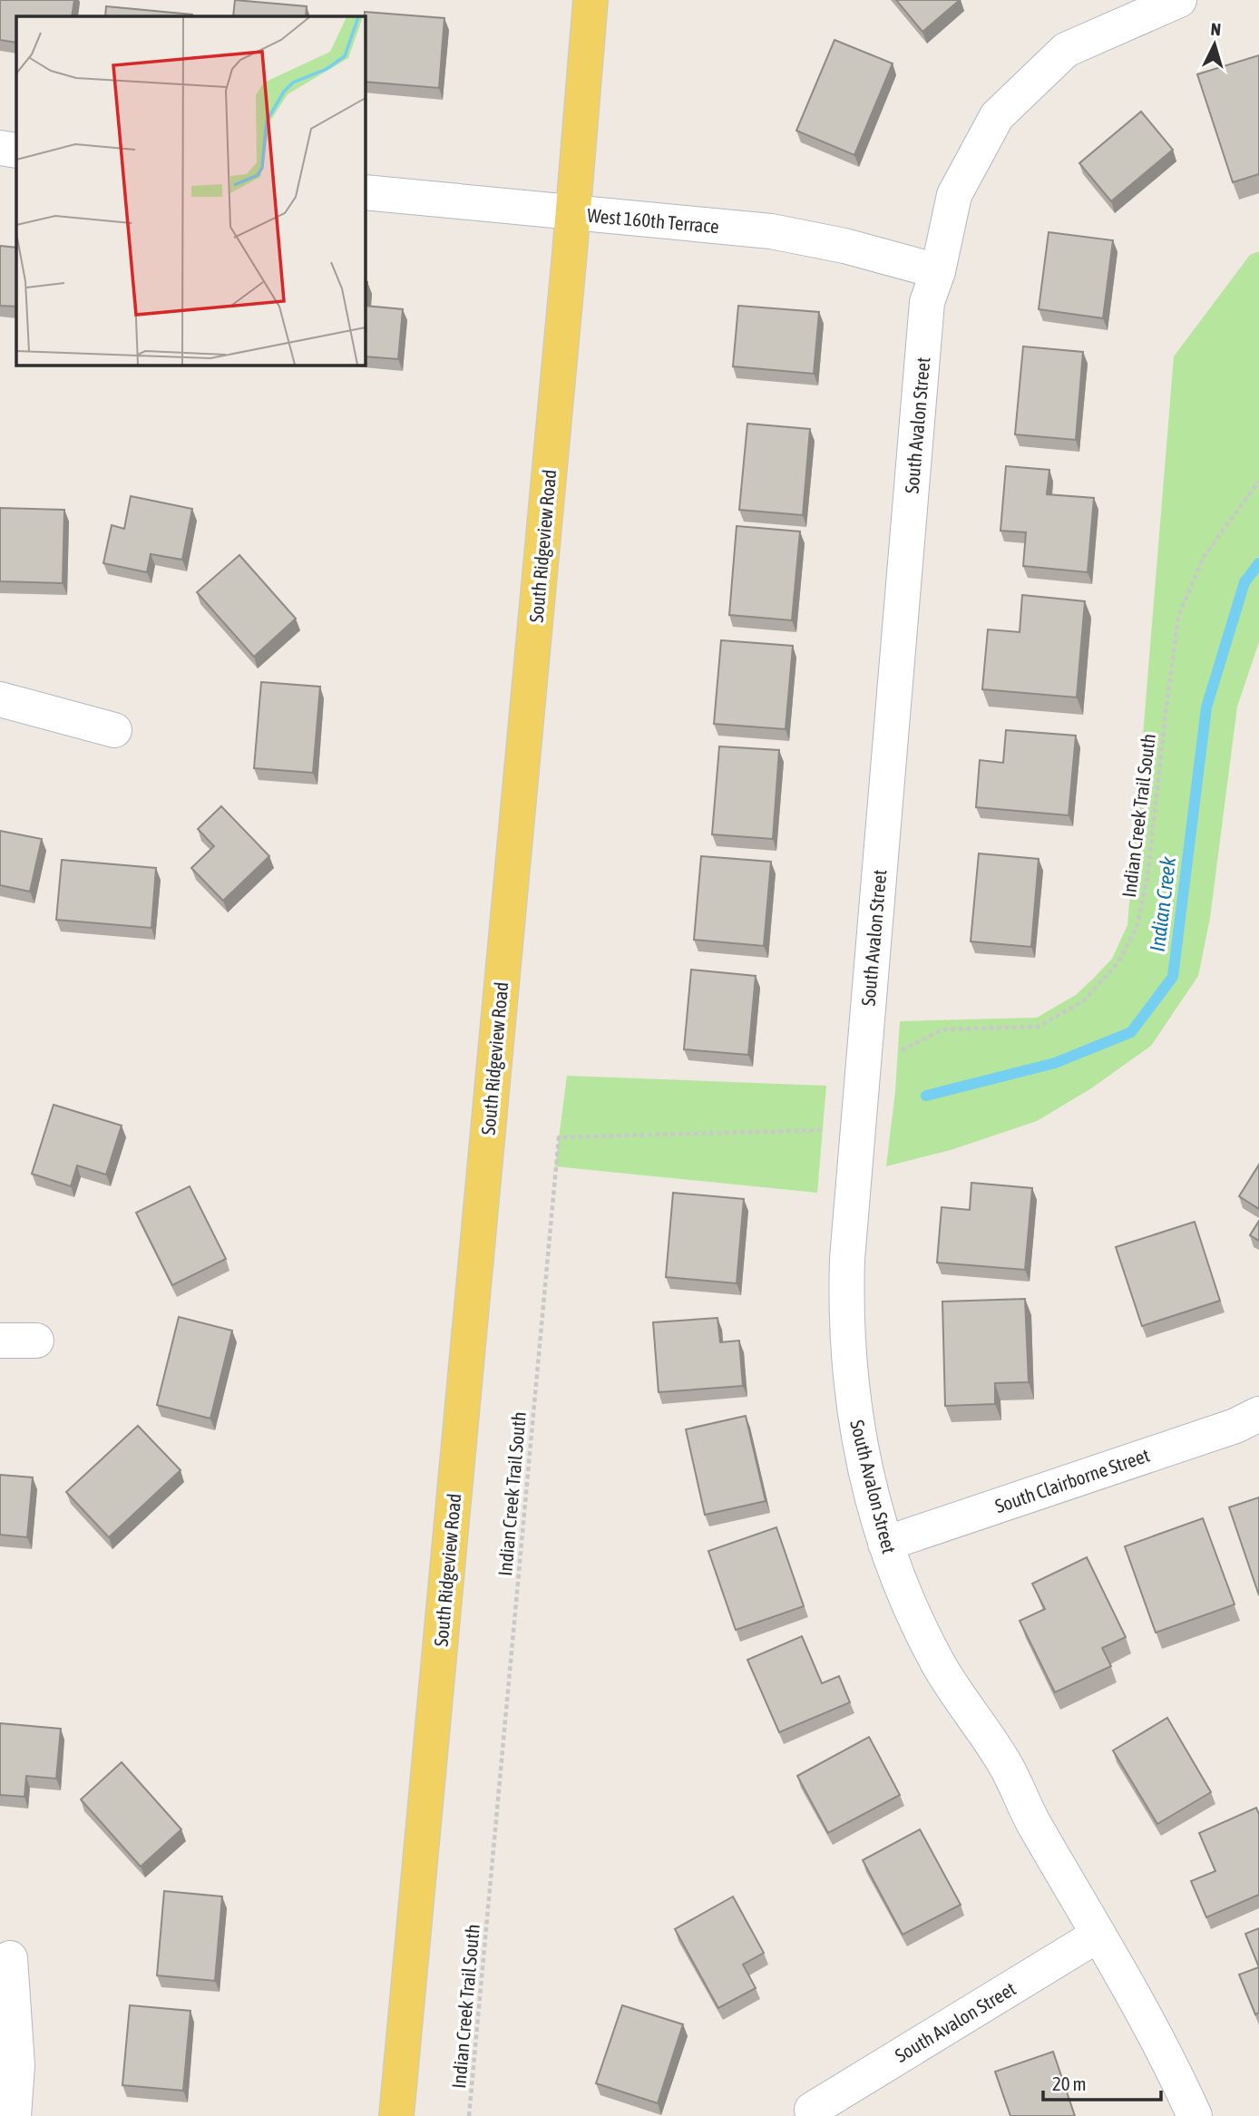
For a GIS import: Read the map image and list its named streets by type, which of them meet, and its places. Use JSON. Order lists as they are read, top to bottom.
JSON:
{
  "streets": {
    "main road": ["South Ridgeview Road"],
    "street": ["West 160th Terrace", "South Avalon Street", "South Clairborne Street"],
    "path": ["Indian Creek Trail South"]
  },
  "crossings": [
    ["West 160th Terrace", "South Avalon Street"],
    ["West 160th Terrace", "South Ridgeview Road"],
    ["South Avalon Street", "South Clairborne Street"]
  ],
  "water": ["Indian Creek"],
  "scale_bar": "20 m",
  "north": "top"
}
